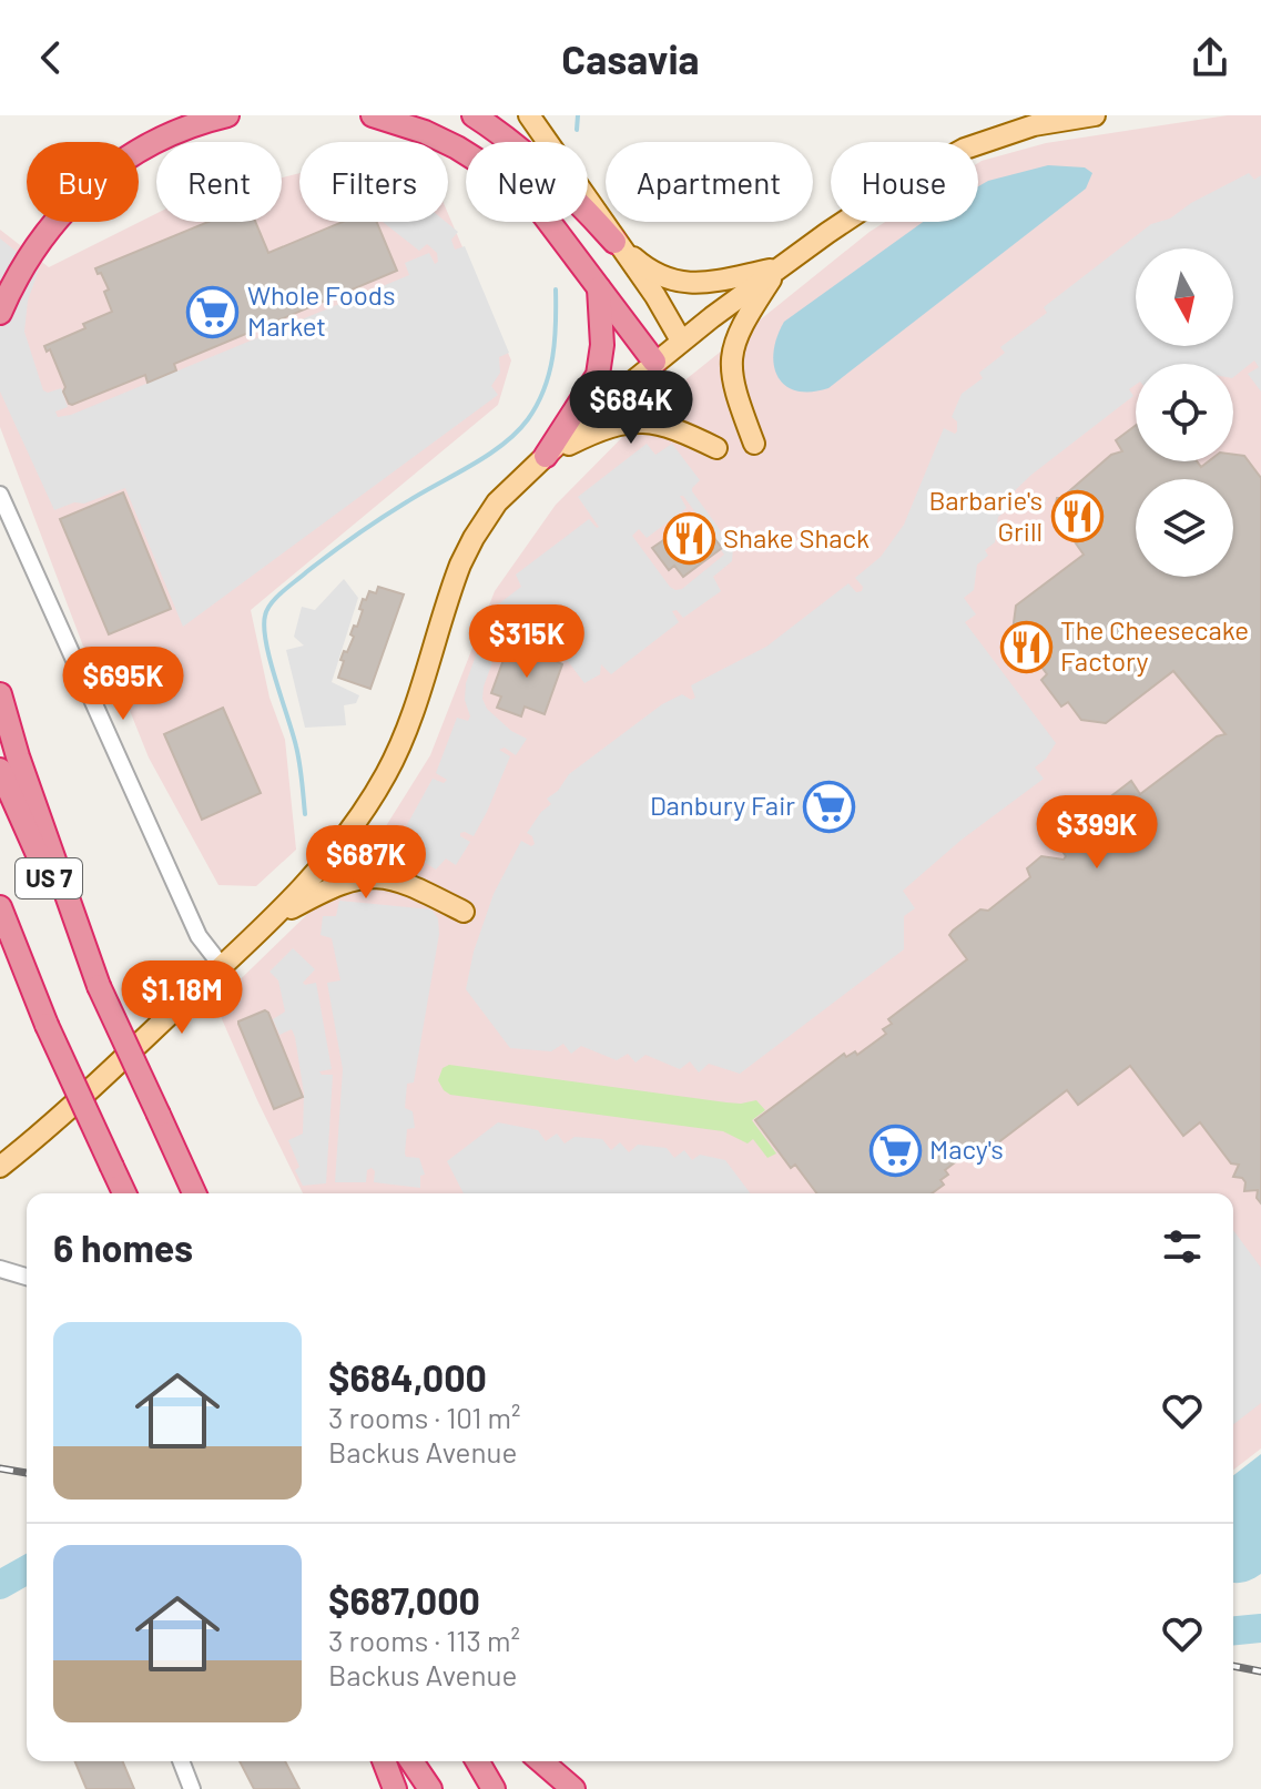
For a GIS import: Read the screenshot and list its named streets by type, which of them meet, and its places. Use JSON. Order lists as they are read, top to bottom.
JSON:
{
  "streets": {
    "highway": ["US 7"]
  },
  "places": {
    "supermarket": ["Whole Foods Market", "Danbury Fair", "Macy's"],
    "restaurant": ["Barbarie's Grill", "Shake Shack", "The Cheesecake Factory"]
  },
  "north": "bottom",
  "page": {
    "header": "Casavia",
    "chip": [
      "Buy",
      "Rent",
      "Filters",
      "New",
      "Apartment",
      "House"
    ],
    "price": [
      "$684K",
      "$315K",
      "$695K",
      "$399K",
      "$687K",
      "$1.18M"
    ],
    "heading": "6 homes",
    "list": [
      {
        "name": "$684,000",
        "note": "3 rooms · 101 m² · Backus Avenue"
      },
      {
        "name": "$687,000",
        "note": "3 rooms · 113 m² · Backus Avenue"
      }
    ]
  }
}
